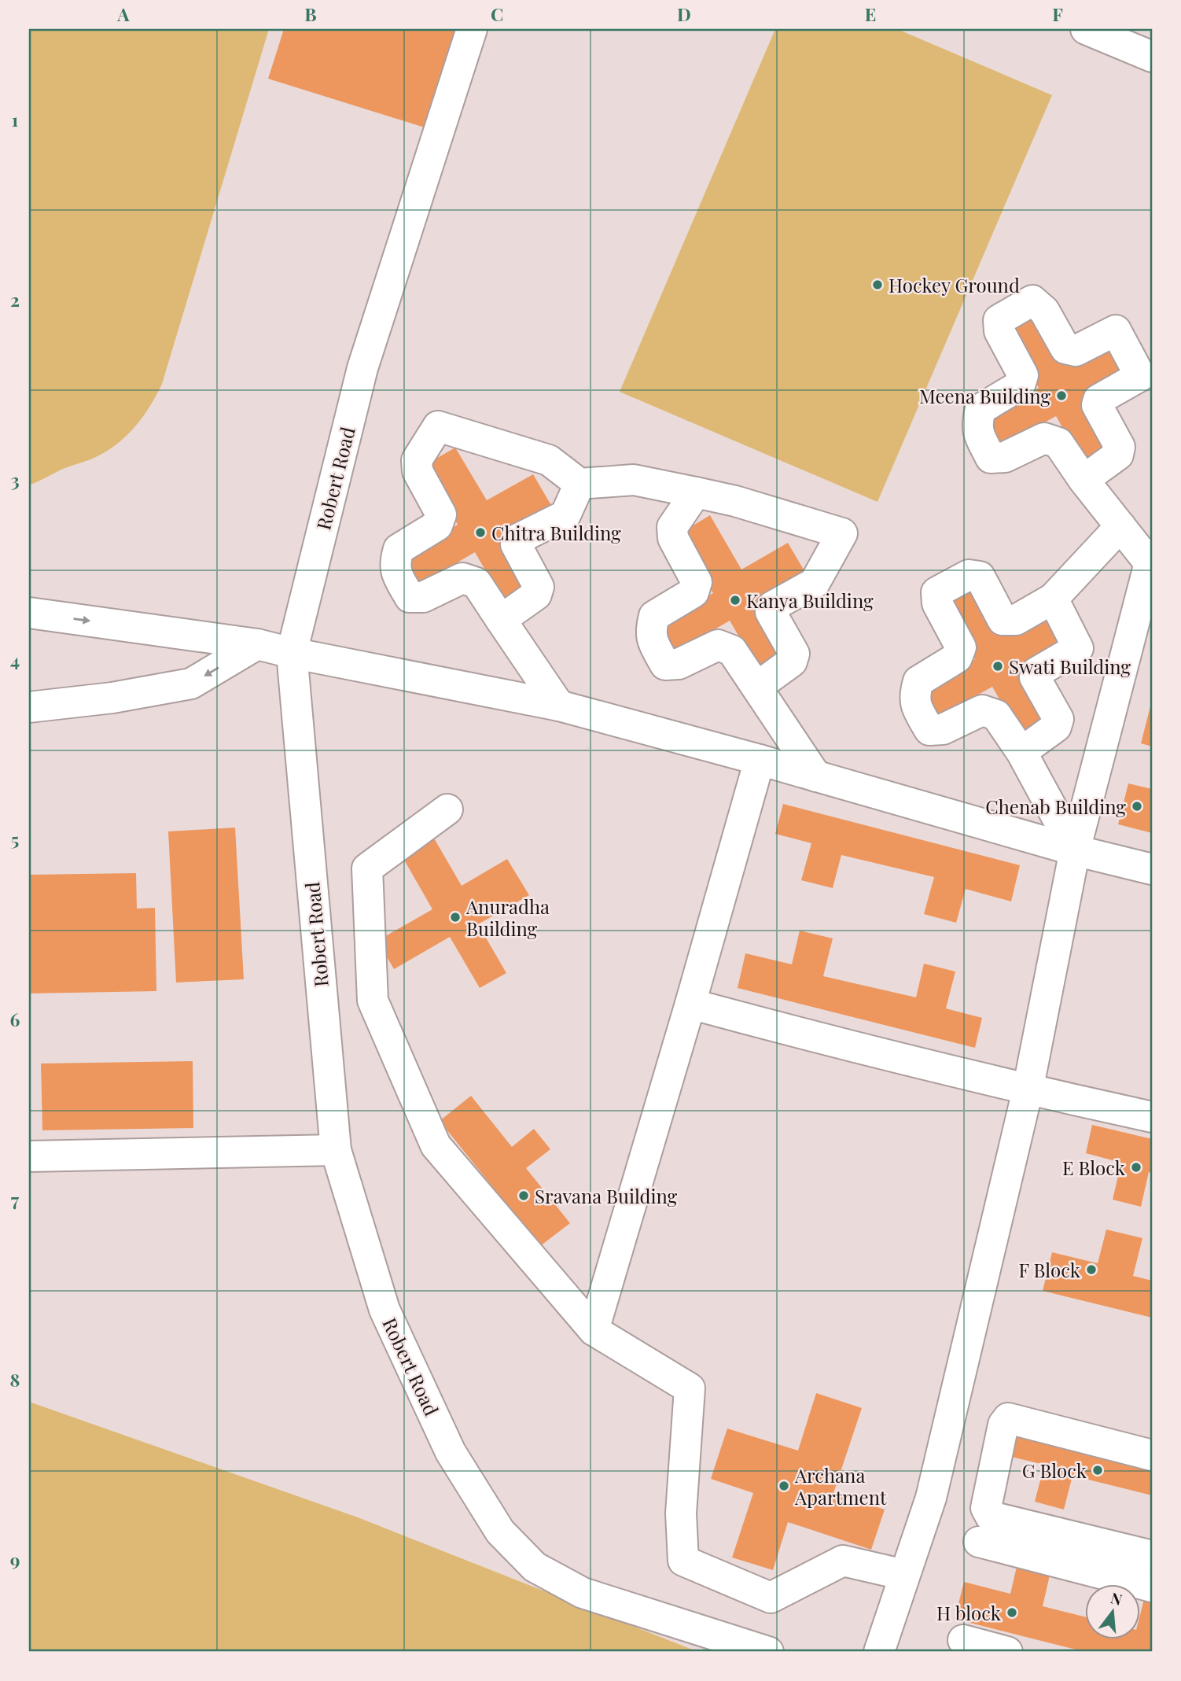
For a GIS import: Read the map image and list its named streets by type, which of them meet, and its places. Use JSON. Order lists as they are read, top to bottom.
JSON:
{
  "streets": {
    "street": ["Robert Road"]
  },
  "places": [
    "Hockey Ground",
    "Meena Building",
    "Chitra Building",
    "Kanya Building",
    "Swati Building",
    "Chenab Building",
    "Anuradha Building",
    "E Block",
    "Sravana Building",
    "F Block",
    "G Block",
    "Archana Apartment",
    "H block"
  ],
  "north": "top",
  "grid": {
    "columns": [
      "A",
      "B",
      "C",
      "D",
      "E",
      "F"
    ],
    "rows": [
      "1",
      "2",
      "3",
      "4",
      "5",
      "6",
      "7",
      "8",
      "9"
    ]
  }
}
